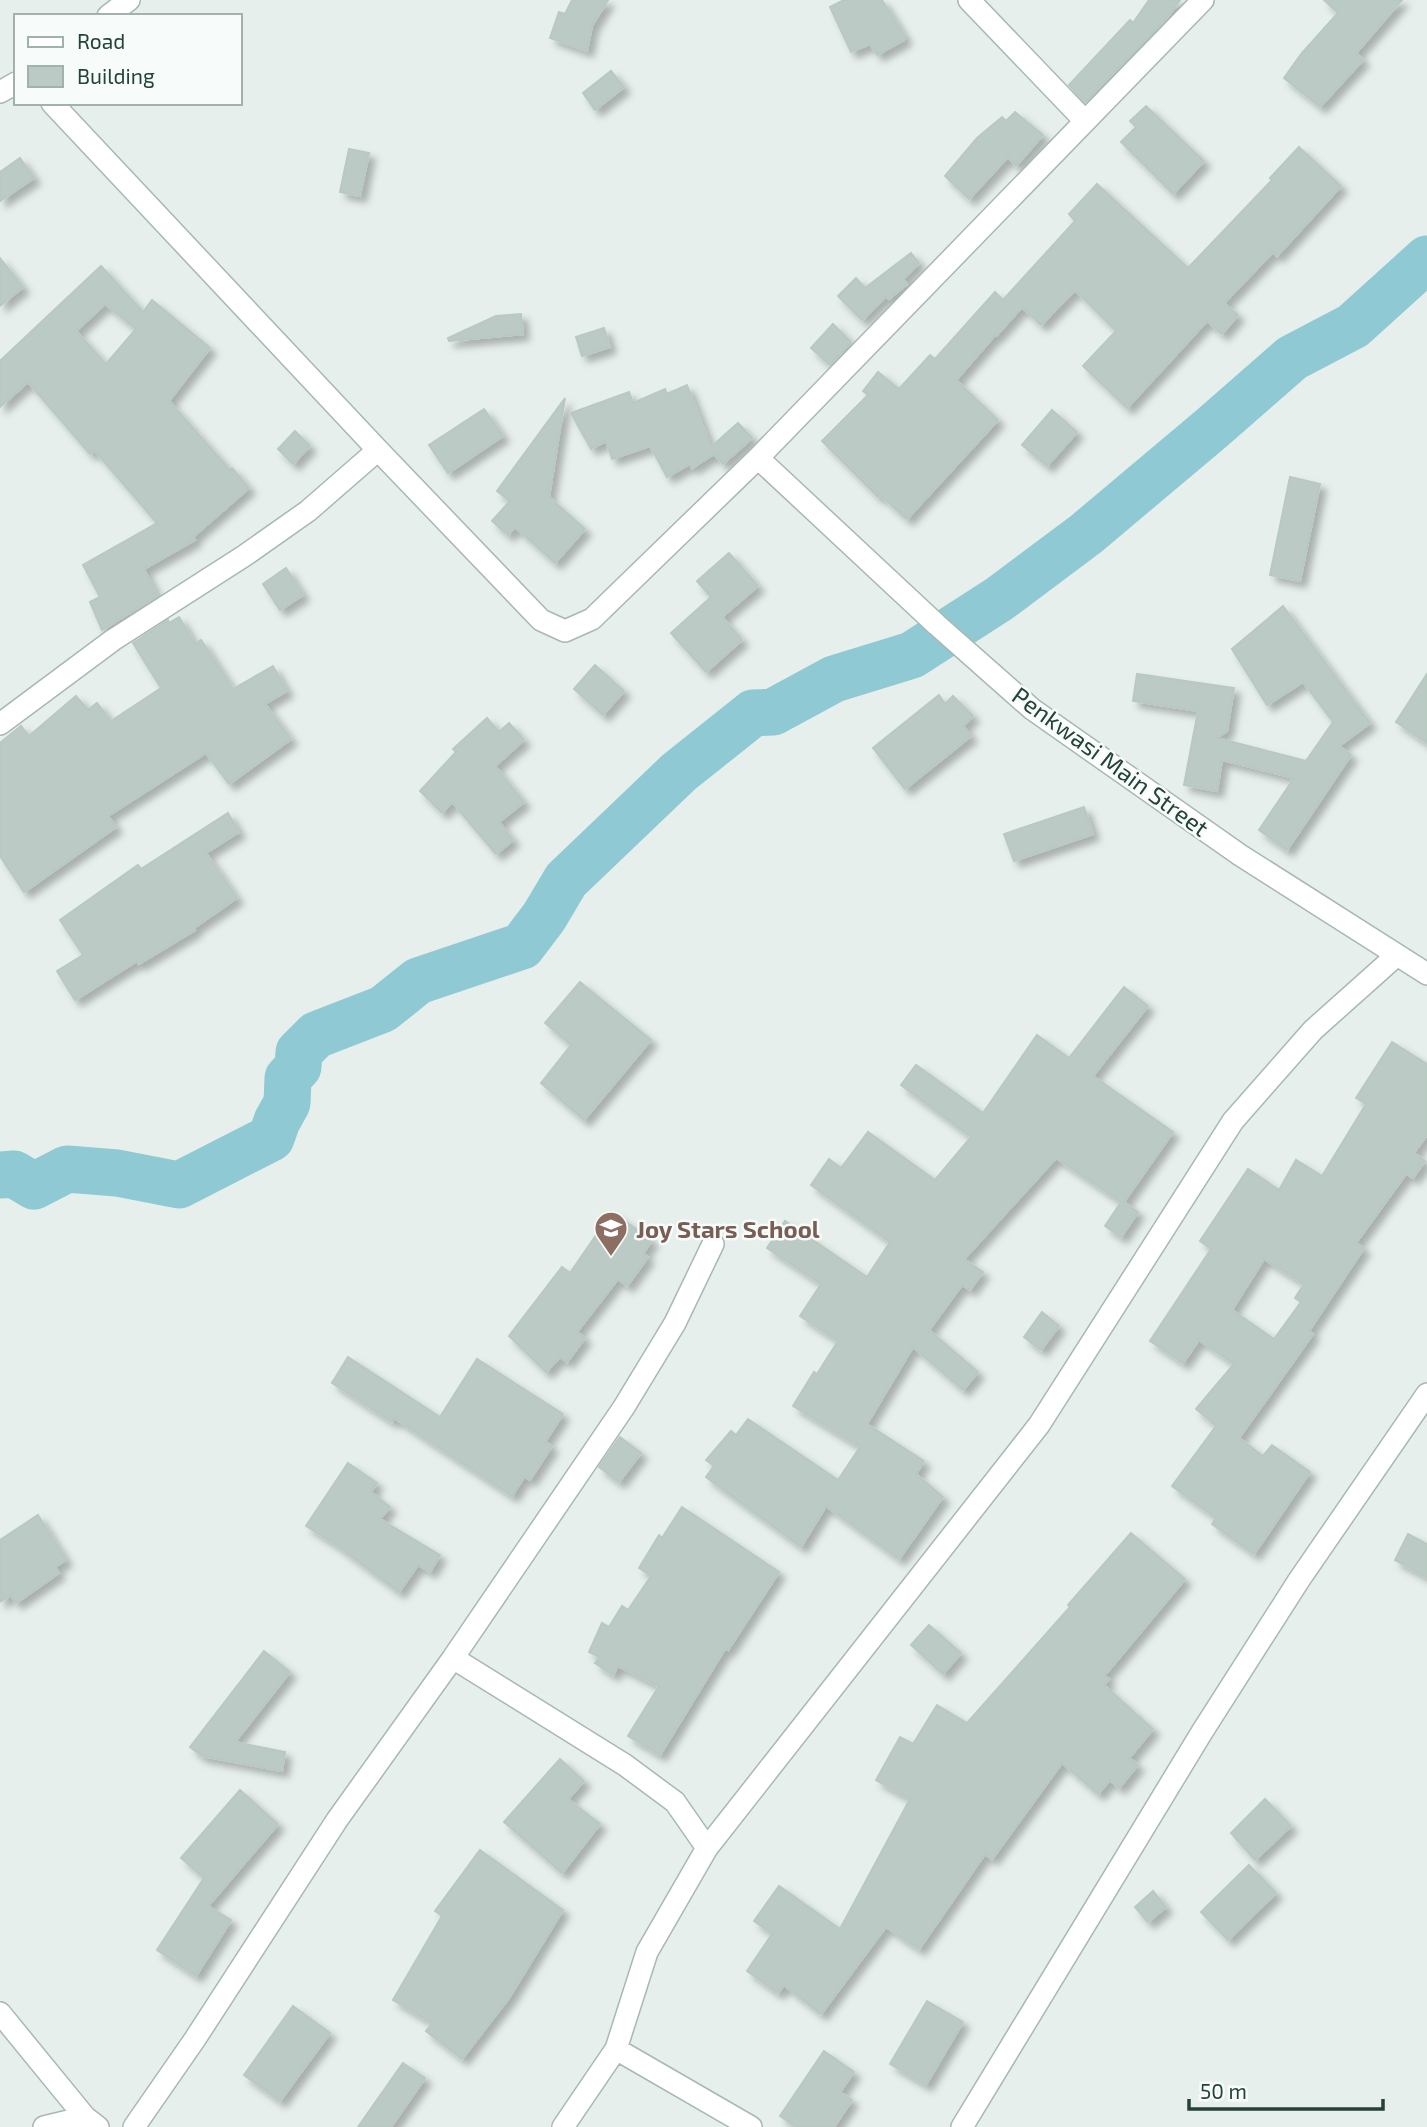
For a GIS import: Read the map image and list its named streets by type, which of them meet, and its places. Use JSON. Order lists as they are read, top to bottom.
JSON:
{
  "streets": {
    "street": ["Penkwasi Main Street"]
  },
  "places": {
    "school or university": ["Joy Stars School"]
  },
  "legend": ["Road", "Building"],
  "scale_bar": "50 m"
}
